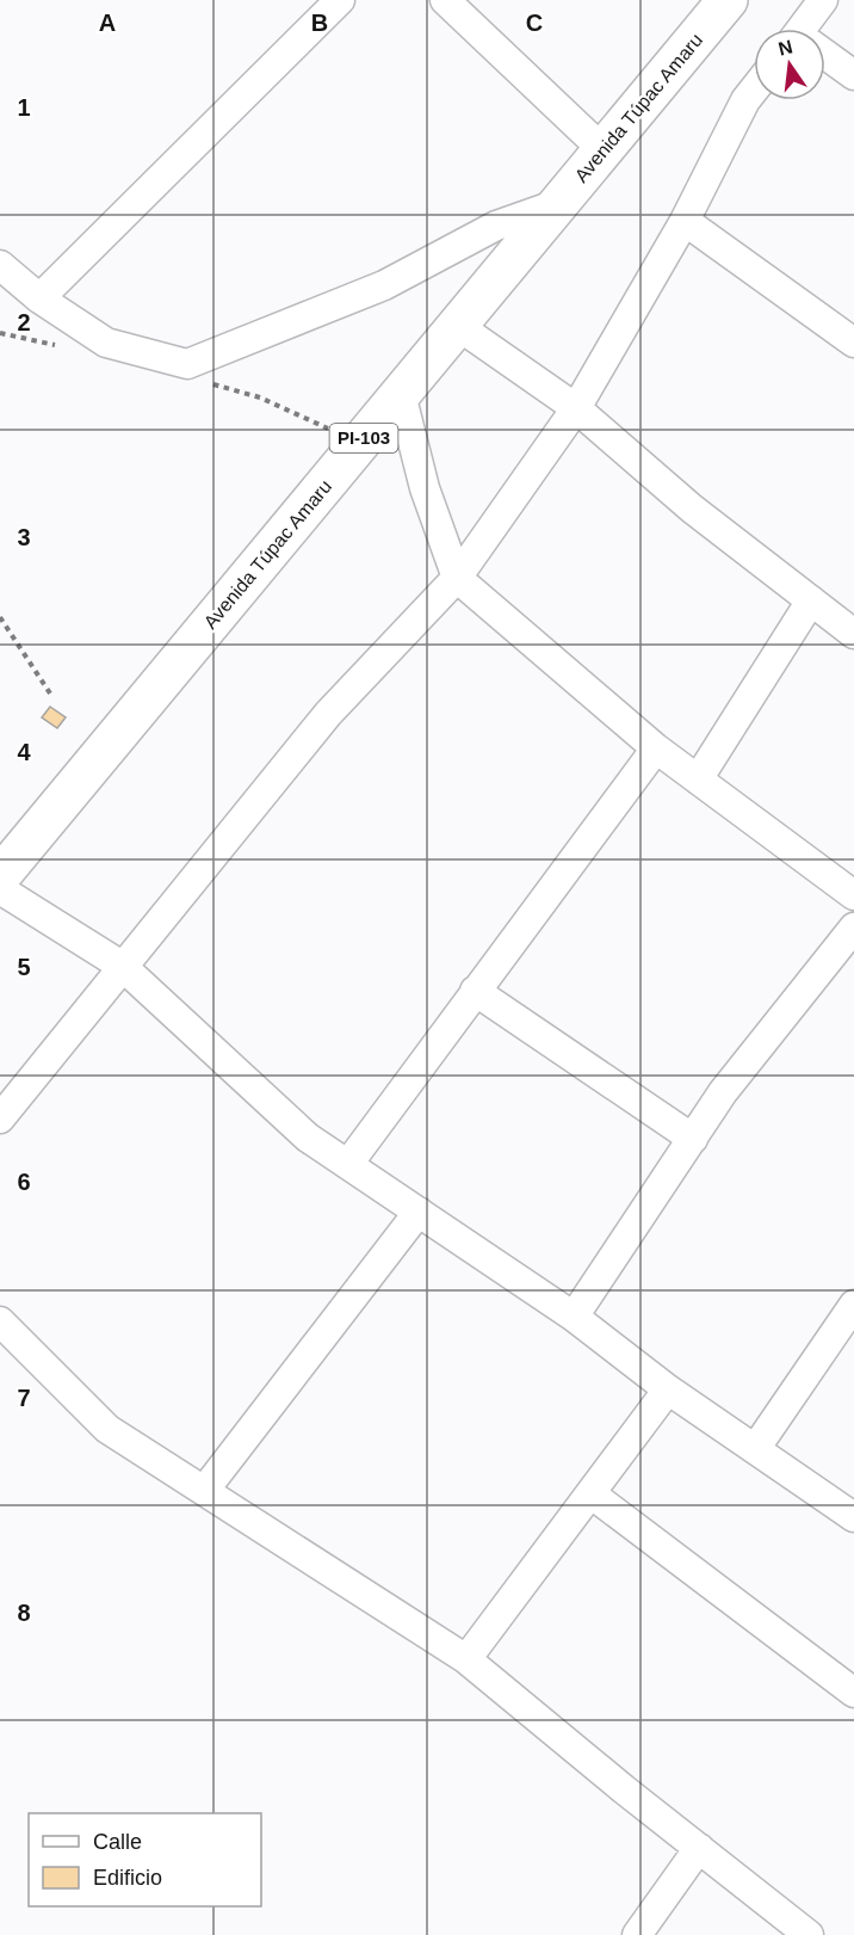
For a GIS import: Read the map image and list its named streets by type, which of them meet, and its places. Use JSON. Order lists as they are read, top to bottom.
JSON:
{
  "streets": {
    "main road": ["Avenida Túpac Amaru", "PI-103"]
  },
  "legend": ["Calle", "Edificio"],
  "north": "top",
  "grid": {
    "columns": ["A", "B", "C"],
    "rows": [
      "1",
      "2",
      "3",
      "4",
      "5",
      "6",
      "7",
      "8"
    ]
  }
}
